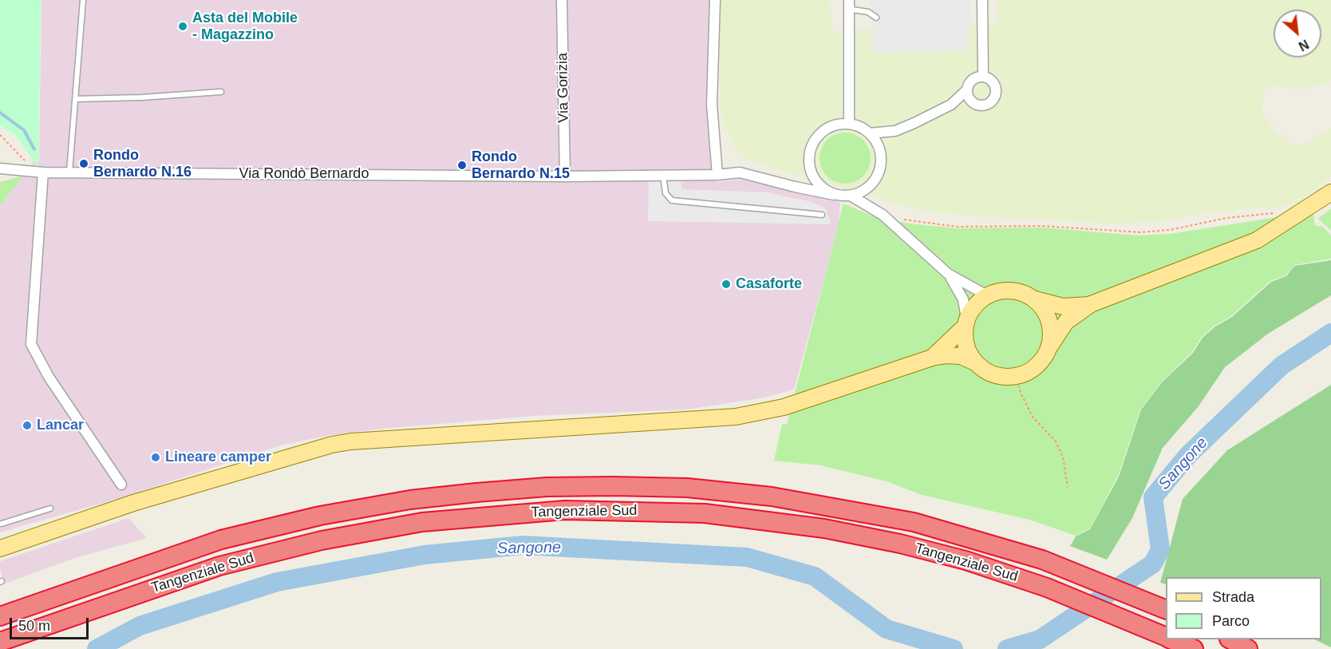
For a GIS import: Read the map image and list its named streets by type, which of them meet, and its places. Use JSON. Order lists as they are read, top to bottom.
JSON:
{
  "streets": {
    "highway": ["Tangenziale Sud"],
    "street": ["Via Gorizia", "Via Rondò Bernardo"]
  },
  "crossings": [
    ["Via Gorizia", "Via Rondò Bernardo"]
  ],
  "water": ["Sangone"],
  "places": [
    "Asta del Mobile - Magazzino",
    "Rondo Bernardo N.16",
    "Rondo Bernardo N.15",
    "Casaforte",
    "Lancar",
    "Lineare camper"
  ],
  "legend": ["Strada", "Parco"],
  "scale_bar": "50 m",
  "north": "bottom right"
}
